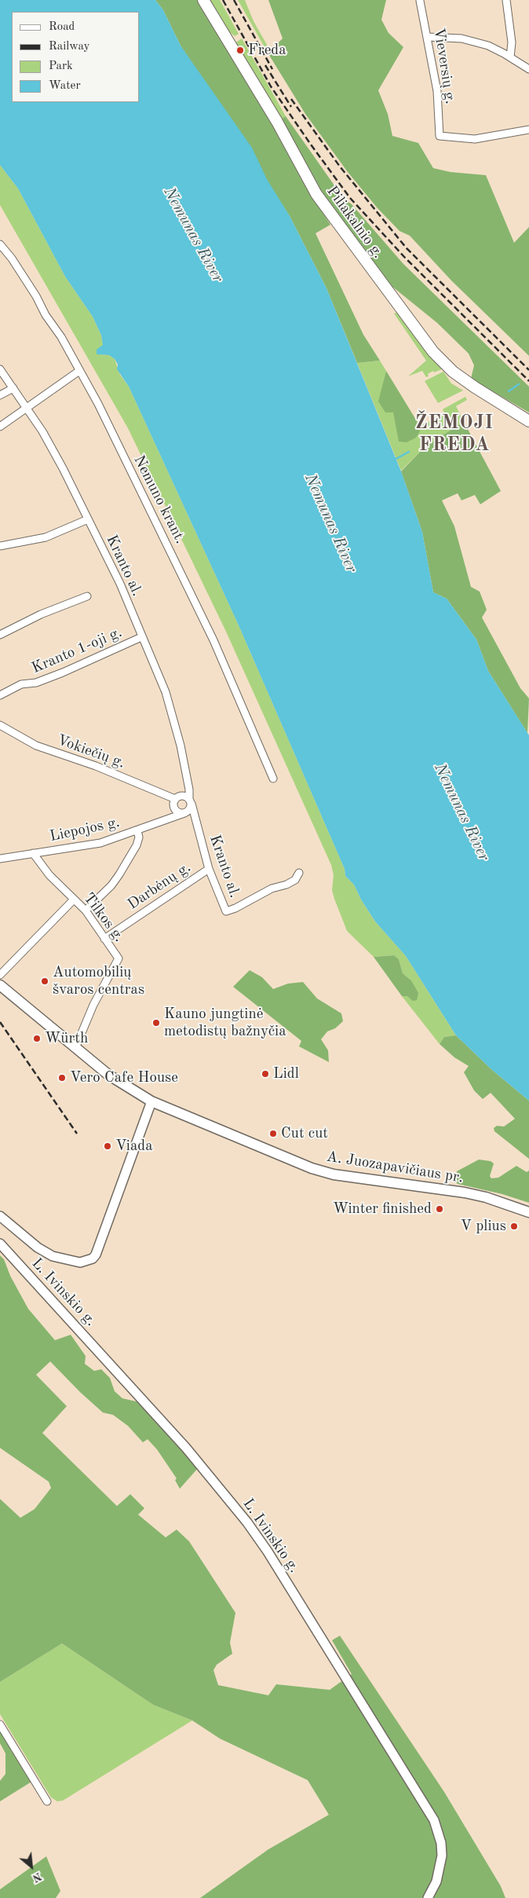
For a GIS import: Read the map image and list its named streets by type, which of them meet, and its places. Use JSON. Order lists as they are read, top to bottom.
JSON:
{
  "streets": {
    "main road": ["Piliakalnio g.", "A. Juozapavičiaus pr."],
    "street": [
      "Vieversių g.",
      "Nemuno krant.",
      "Kranto al.",
      "Kranto 1-oji g.",
      "Vokiečių g.",
      "Liepojos g.",
      "Darbėnų g.",
      "Tilkos g.",
      "L. Ivinskio g."
    ]
  },
  "crossings": [
    ["Kranto al.", "Kranto 1-oji g."],
    ["Kranto al.", "Darbėnų g."],
    ["Liepojos g.", "Tilkos g."],
    ["Darbėnų g.", "Tilkos g."],
    ["Tilkos g.", "A. Juozapavičiaus pr."]
  ],
  "districts": ["ŽEMOJI FREDA"],
  "water": ["Nemunas River"],
  "places": [
    "Freda",
    "Automobilių švaros centras",
    "Kauno jungtinė metodistų bažnyčia",
    "Würth",
    "Lidl",
    "Vero Cafe House",
    "Cut cut",
    "Viada",
    "Winter finished",
    "V plius"
  ],
  "legend": [
    "Road",
    "Railway",
    "Park",
    "Water"
  ],
  "north": "bottom right"
}
